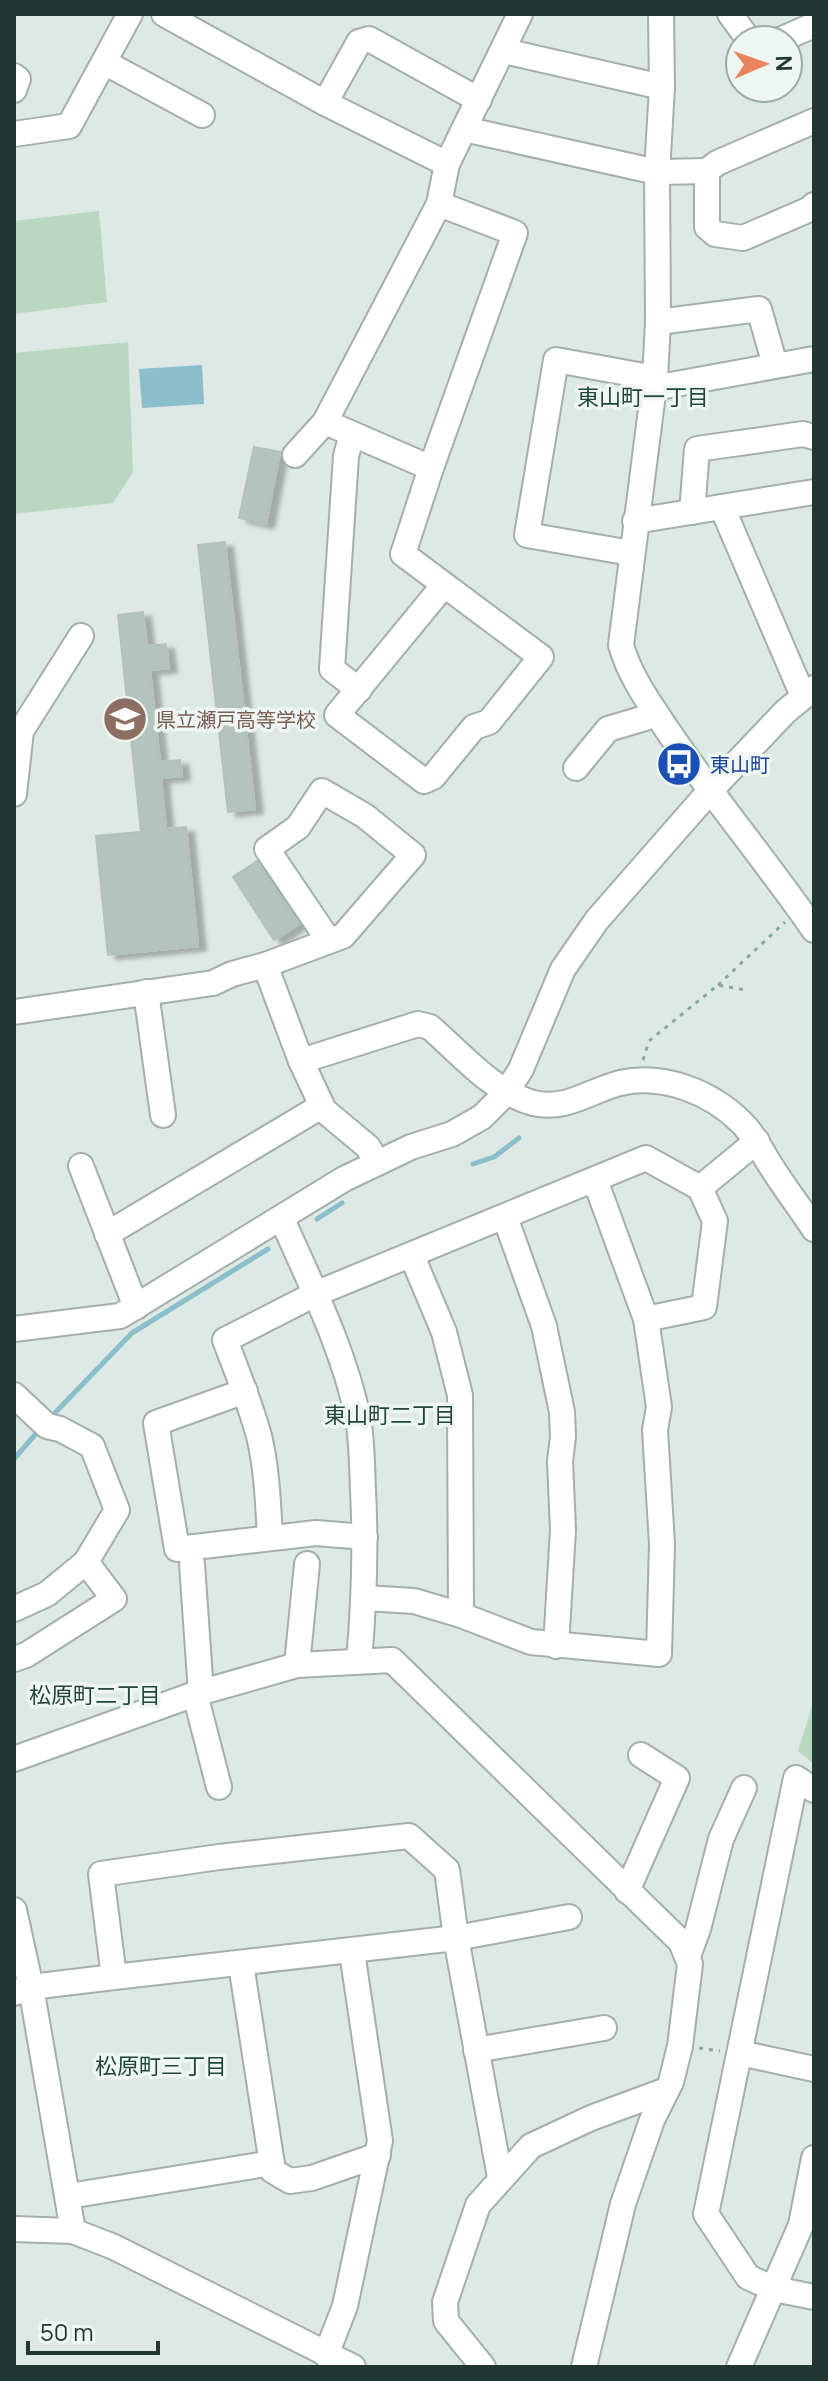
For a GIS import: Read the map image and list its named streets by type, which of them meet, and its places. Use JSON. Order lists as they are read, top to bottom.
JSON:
{
  "districts": [
    "東山町一丁目",
    "東山町二丁目",
    "松原町二丁目",
    "松原町三丁目"
  ],
  "places": {
    "school or university": ["県立瀬戸高等学校"],
    "bus stop": ["東山町"]
  },
  "scale_bar": "50 m",
  "north": "right"
}
